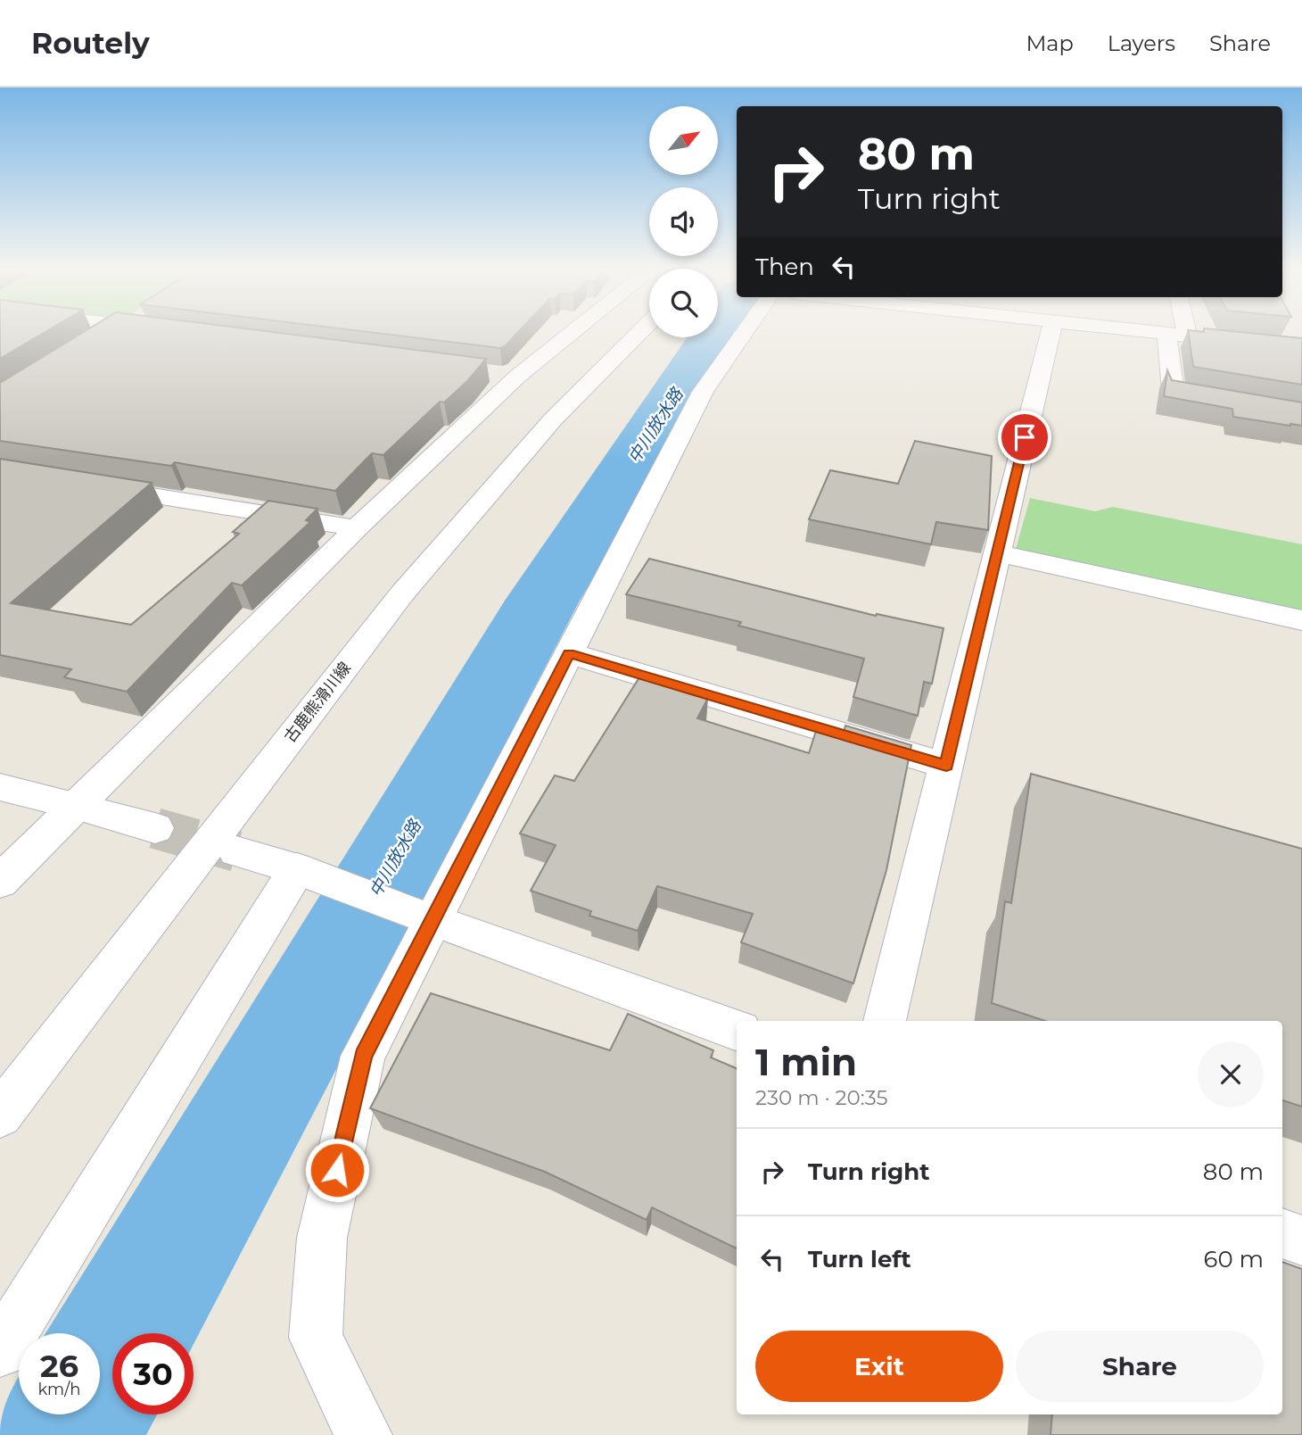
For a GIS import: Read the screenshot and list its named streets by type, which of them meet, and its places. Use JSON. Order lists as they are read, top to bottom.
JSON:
{
  "streets": {
    "street": ["古鹿熊滑川線"]
  },
  "water": ["中川放水路"],
  "north": "top right",
  "page": {
    "header": "Routely",
    "nav": ["Map", "Layers", "Share"],
    "turn": ["80 m", "Turn right"],
    "then": "Then",
    "heading": ["1 min", "230 m · 20:35"],
    "list": [
      {
        "name": "Turn right",
        "value": "80 m"
      },
      {
        "name": "Turn left",
        "value": "60 m"
      }
    ],
    "buttons": ["Exit", "Share"],
    "speed": "26 km/h",
    "limit": "30"
  }
}
